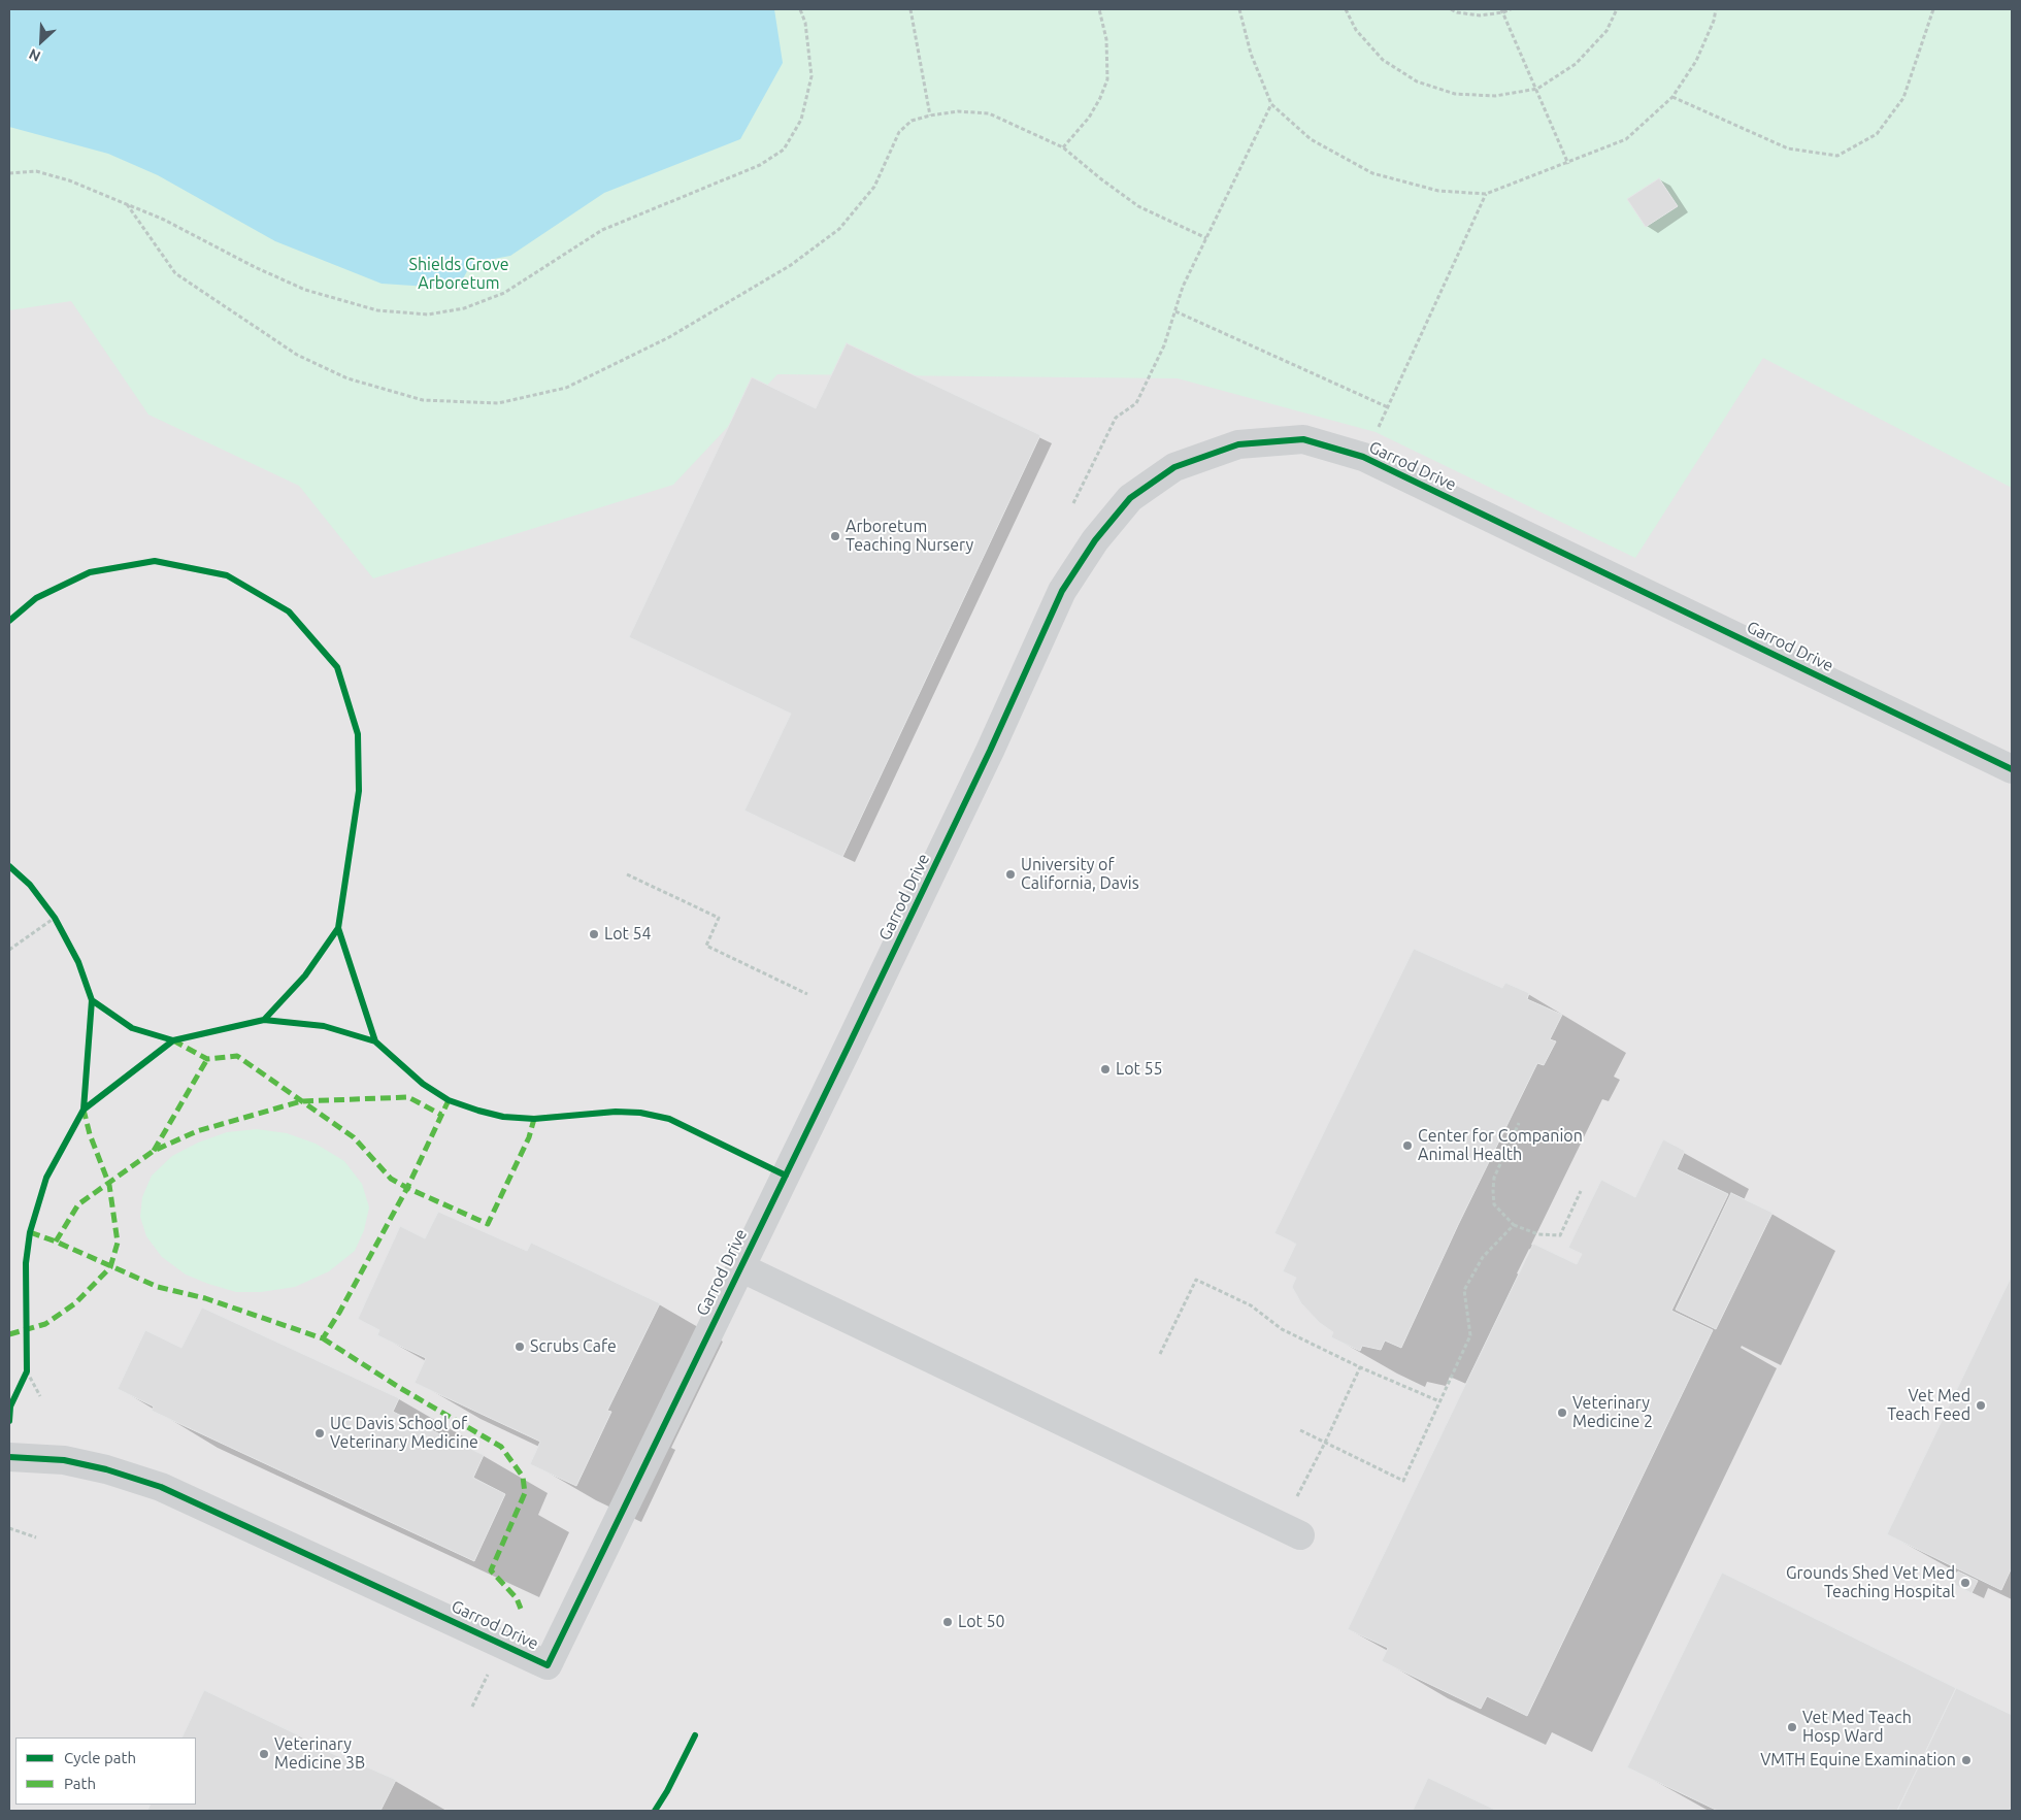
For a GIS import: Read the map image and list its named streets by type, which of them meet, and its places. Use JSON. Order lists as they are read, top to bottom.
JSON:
{
  "streets": {
    "street": ["Garrod Drive"]
  },
  "parks": ["Shields Grove Arboretum"],
  "places": [
    "Arboretum Teaching Nursery",
    "University of California, Davis",
    "Lot 54",
    "Lot 55",
    "Center for Companion Animal Health",
    "Scrubs Cafe",
    "Vet Med Teach Feed",
    "Veterinary Medicine 2",
    "UC Davis School of Veterinary Medicine",
    "Grounds Shed Vet Med Teaching Hospital",
    "Lot 50",
    "Vet Med Teach Hosp Ward",
    "Veterinary Medicine 3B",
    "VMTH Equine Examination"
  ],
  "legend": ["Cycle path", "Path"],
  "north": "bottom left"
}
